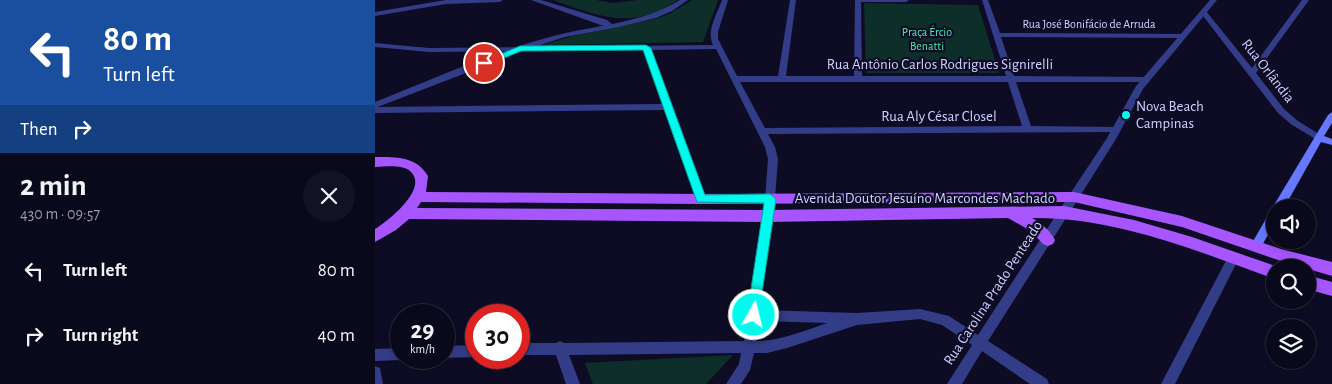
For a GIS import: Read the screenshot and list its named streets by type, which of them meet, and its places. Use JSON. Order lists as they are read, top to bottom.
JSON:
{
  "streets": {
    "main road": ["Avenida Doutor Jesuíno Marcondes Machado"],
    "street": [
      "Rua José Bonifácio de Arruda",
      "Rua Antônio Carlos Rodrigues Signirelli",
      "Rua Orlândia",
      "Rua Aly César Closel",
      "Rua Carolina Prado Penteado"
    ]
  },
  "crossings": [
    ["Rua José Bonifácio de Arruda", "Rua Carolina Prado Penteado"],
    ["Rua Antônio Carlos Rodrigues Signirelli", "Rua Carolina Prado Penteado"],
    ["Rua Orlândia", "Rua Carolina Prado Penteado"],
    ["Rua Aly César Closel", "Rua Carolina Prado Penteado"],
    ["Avenida Doutor Jesuíno Marcondes Machado", "Rua Carolina Prado Penteado"]
  ],
  "parks": ["Praça Ércio Benatti"],
  "places": ["Nova Beach Campinas"],
  "page": {
    "turn": ["80 m", "Turn left"],
    "then": "Then",
    "heading": ["2 min", "430 m · 09:57"],
    "list": [
      {
        "name": "Turn left",
        "value": "80 m"
      },
      {
        "name": "Turn right",
        "value": "40 m"
      }
    ],
    "speed": "29 km/h",
    "limit": "30"
  }
}
